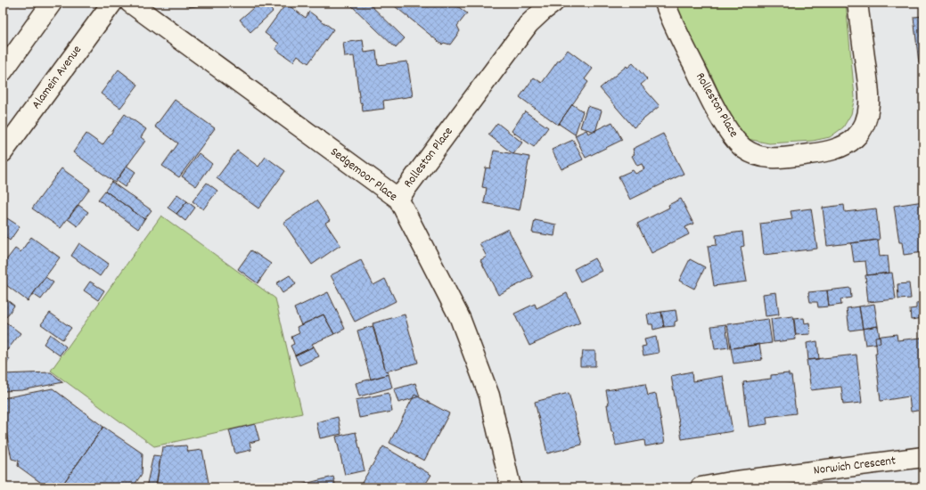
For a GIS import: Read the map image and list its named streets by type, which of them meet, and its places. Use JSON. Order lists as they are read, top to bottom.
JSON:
{
  "streets": {
    "street": [
      "Alamein Avenue",
      "Rolleston Place",
      "Sedgemoor Place",
      "Norwich Crescent"
    ]
  },
  "crossings": [
    ["Rolleston Place", "Sedgemoor Place"]
  ]
}
